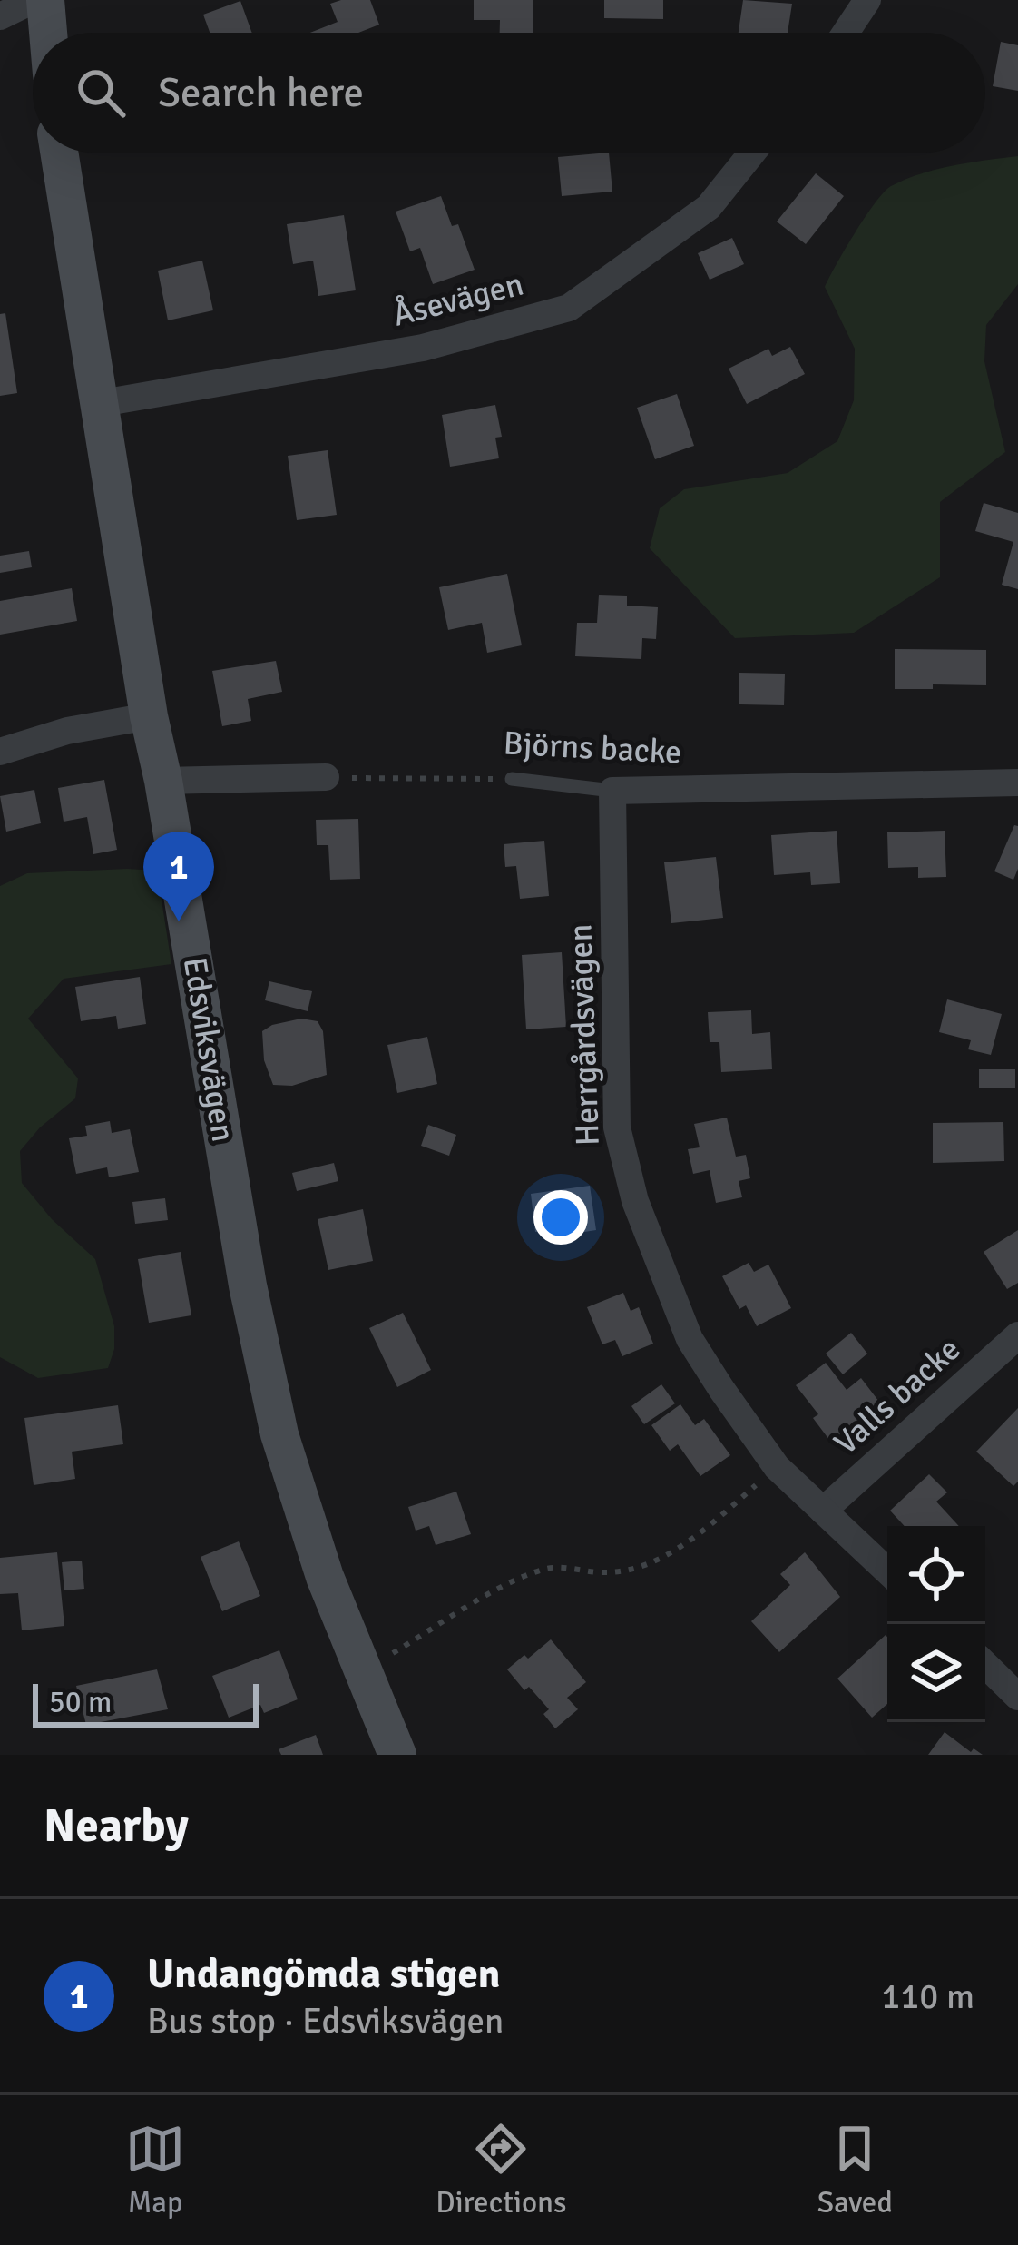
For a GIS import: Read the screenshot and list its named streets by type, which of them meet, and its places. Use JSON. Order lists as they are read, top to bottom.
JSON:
{
  "streets": {
    "street": [
      "Åsevägen",
      "Björns backe",
      "Herrgårdsvägen",
      "Edsviksvägen",
      "Valls backe"
    ]
  },
  "crossings": [
    ["Åsevägen", "Edsviksvägen"],
    ["Björns backe", "Herrgårdsvägen"],
    ["Herrgårdsvägen", "Valls backe"]
  ],
  "scale_bar": "50 m",
  "page": {
    "search": "Search here",
    "pins": "1",
    "scale": "50 m",
    "heading": "Nearby",
    "list": [
      {
        "mark": "1",
        "name": "Undangömda stigen",
        "note": "Bus stop · Edsviksvägen",
        "value": "110 m"
      }
    ],
    "nav": ["Map", "Directions", "Saved"]
  }
}
